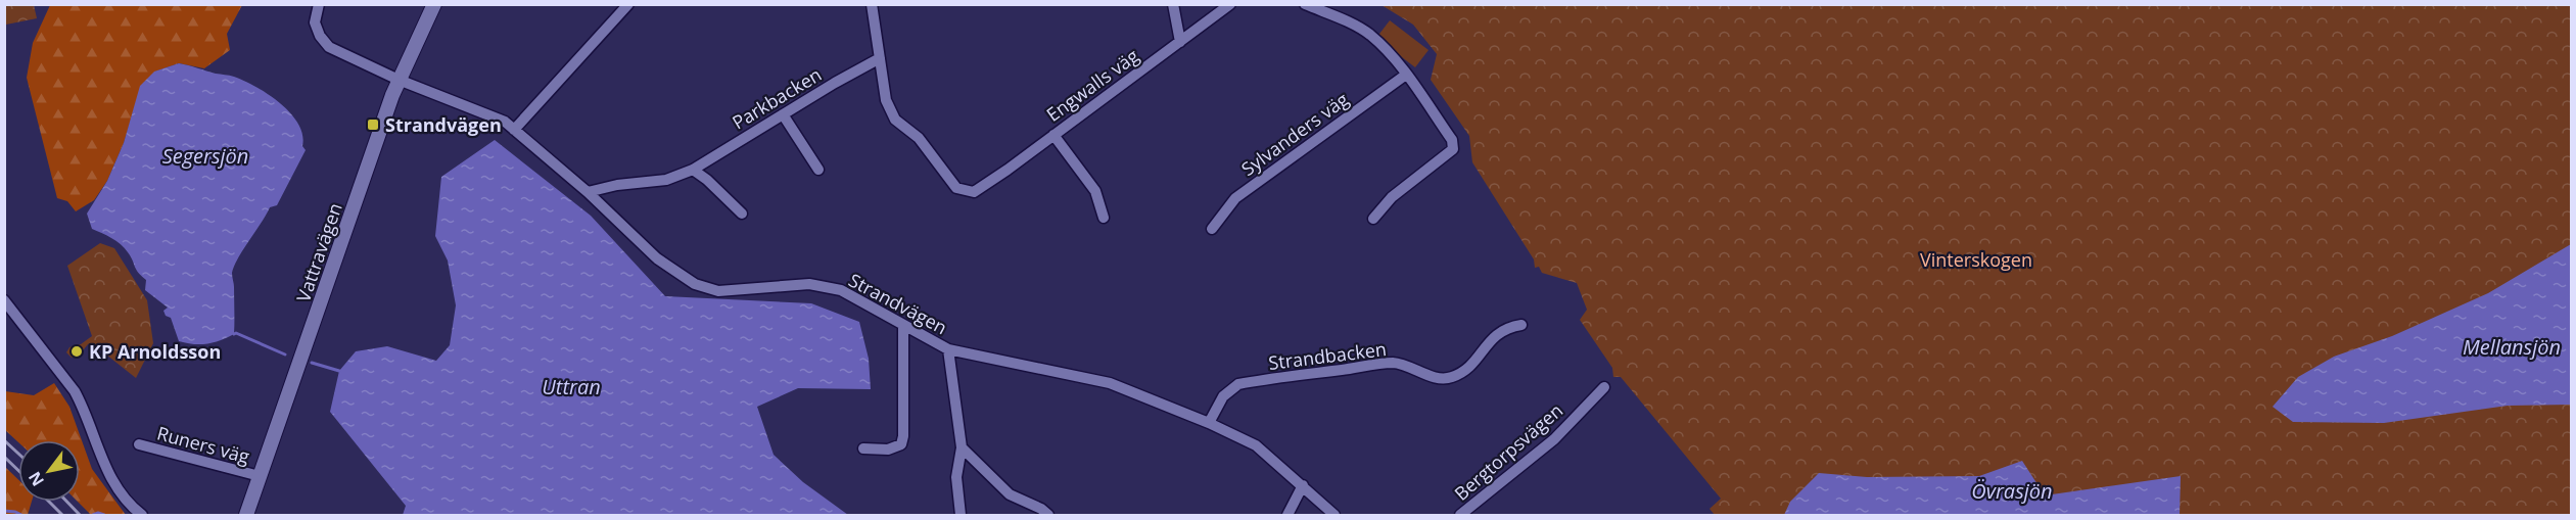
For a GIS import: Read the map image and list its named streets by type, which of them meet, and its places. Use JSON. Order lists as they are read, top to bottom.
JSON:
{
  "streets": {
    "street": [
      "Engwalls väg",
      "Parkbacken",
      "Sylvanders väg",
      "Vattravägen",
      "Strandvägen",
      "Strandbacken",
      "Runers väg",
      "Bergtorpsvägen"
    ]
  },
  "crossings": [
    ["Engwalls väg", "Parkbacken"],
    ["Parkbacken", "Strandvägen"],
    ["Vattravägen", "Strandvägen"],
    ["Vattravägen", "Runers väg"],
    ["Strandvägen", "Strandbacken"]
  ],
  "water": [
    "Segersjön",
    "Mellansjön",
    "Uttran",
    "Övrasjön"
  ],
  "parks": ["Vinterskogen"],
  "places": {
    "transit": ["Strandvägen"],
    "other": ["KP Arnoldsson"]
  },
  "north": "bottom left"
}
